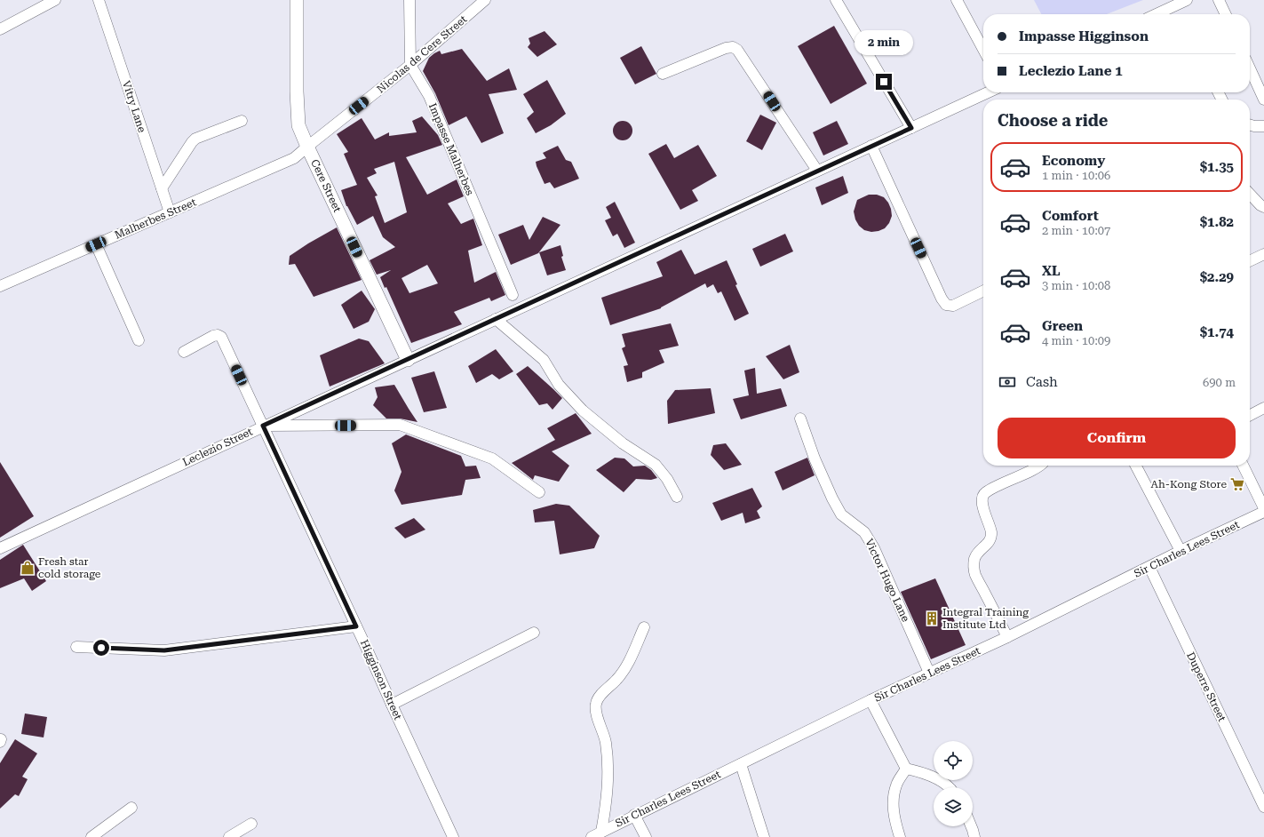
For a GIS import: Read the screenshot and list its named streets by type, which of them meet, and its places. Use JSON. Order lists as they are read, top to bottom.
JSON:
{
  "streets": {
    "street": [
      "Nicolas de Cere Street",
      "Vitry Lane",
      "Impasse Malherbes",
      "Cere Street",
      "Malherbes Street",
      "Leclezio Street",
      "Sir Charles Lees Street",
      "Victor Hugo Lane",
      "Higginson Street",
      "Duperre Street"
    ]
  },
  "crossings": [
    ["Nicolas de Cere Street", "Impasse Malherbes"],
    ["Nicolas de Cere Street", "Cere Street"],
    ["Nicolas de Cere Street", "Malherbes Street"],
    ["Vitry Lane", "Malherbes Street"],
    ["Cere Street", "Malherbes Street"],
    ["Cere Street", "Leclezio Street"],
    ["Leclezio Street", "Higginson Street"],
    ["Sir Charles Lees Street", "Victor Hugo Lane"],
    ["Sir Charles Lees Street", "Duperre Street"]
  ],
  "places": {
    "supermarket": ["Ah-Kong Store"],
    "shop": ["Fresh star cold storage"],
    "building": ["Integral Training Institute Ltd"]
  },
  "page": {
    "banner": ["Impasse Higginson", "Leclezio Lane 1"],
    "bubble": "2 min",
    "heading": "Choose a ride",
    "list": [
      {
        "name": "Economy",
        "note": "1 min · 10:06",
        "value": "$1.35"
      },
      {
        "name": "Comfort",
        "note": "2 min · 10:07",
        "value": "$1.82"
      },
      {
        "name": "XL",
        "note": "3 min · 10:08",
        "value": "$2.29"
      },
      {
        "name": "Green",
        "note": "4 min · 10:09",
        "value": "$1.74"
      }
    ],
    "pay": ["Cash", "690 m"],
    "buttons": "Confirm"
  }
}
